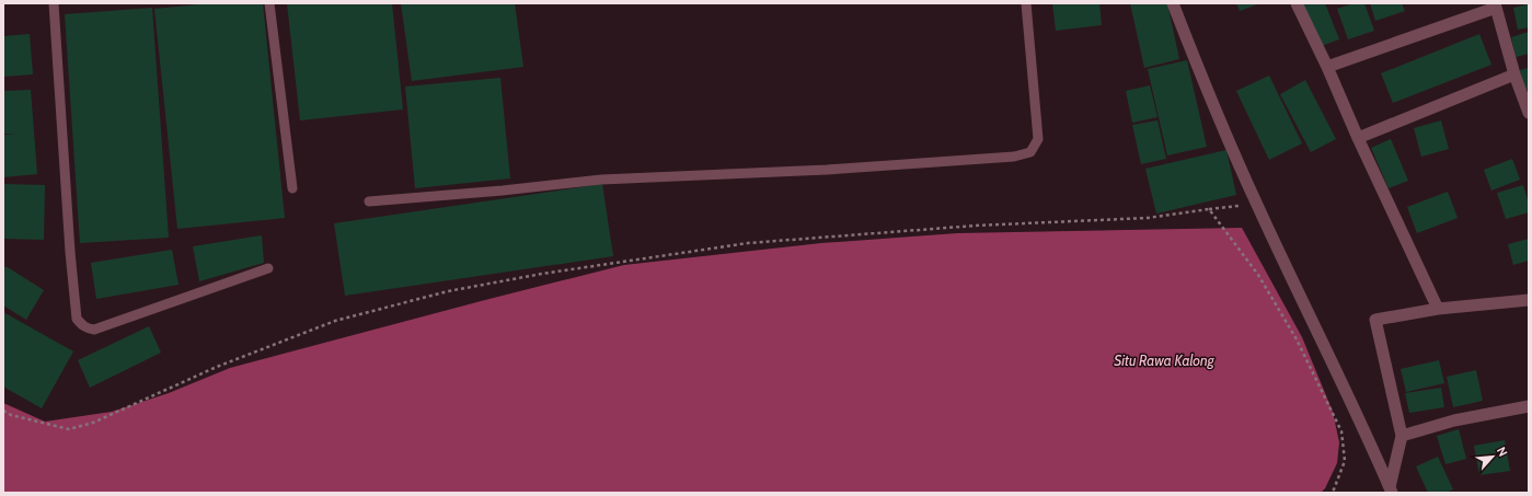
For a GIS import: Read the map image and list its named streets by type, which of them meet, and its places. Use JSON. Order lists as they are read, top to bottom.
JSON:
{
  "water": ["Situ Rawa Kalong"],
  "north": "top right"
}
